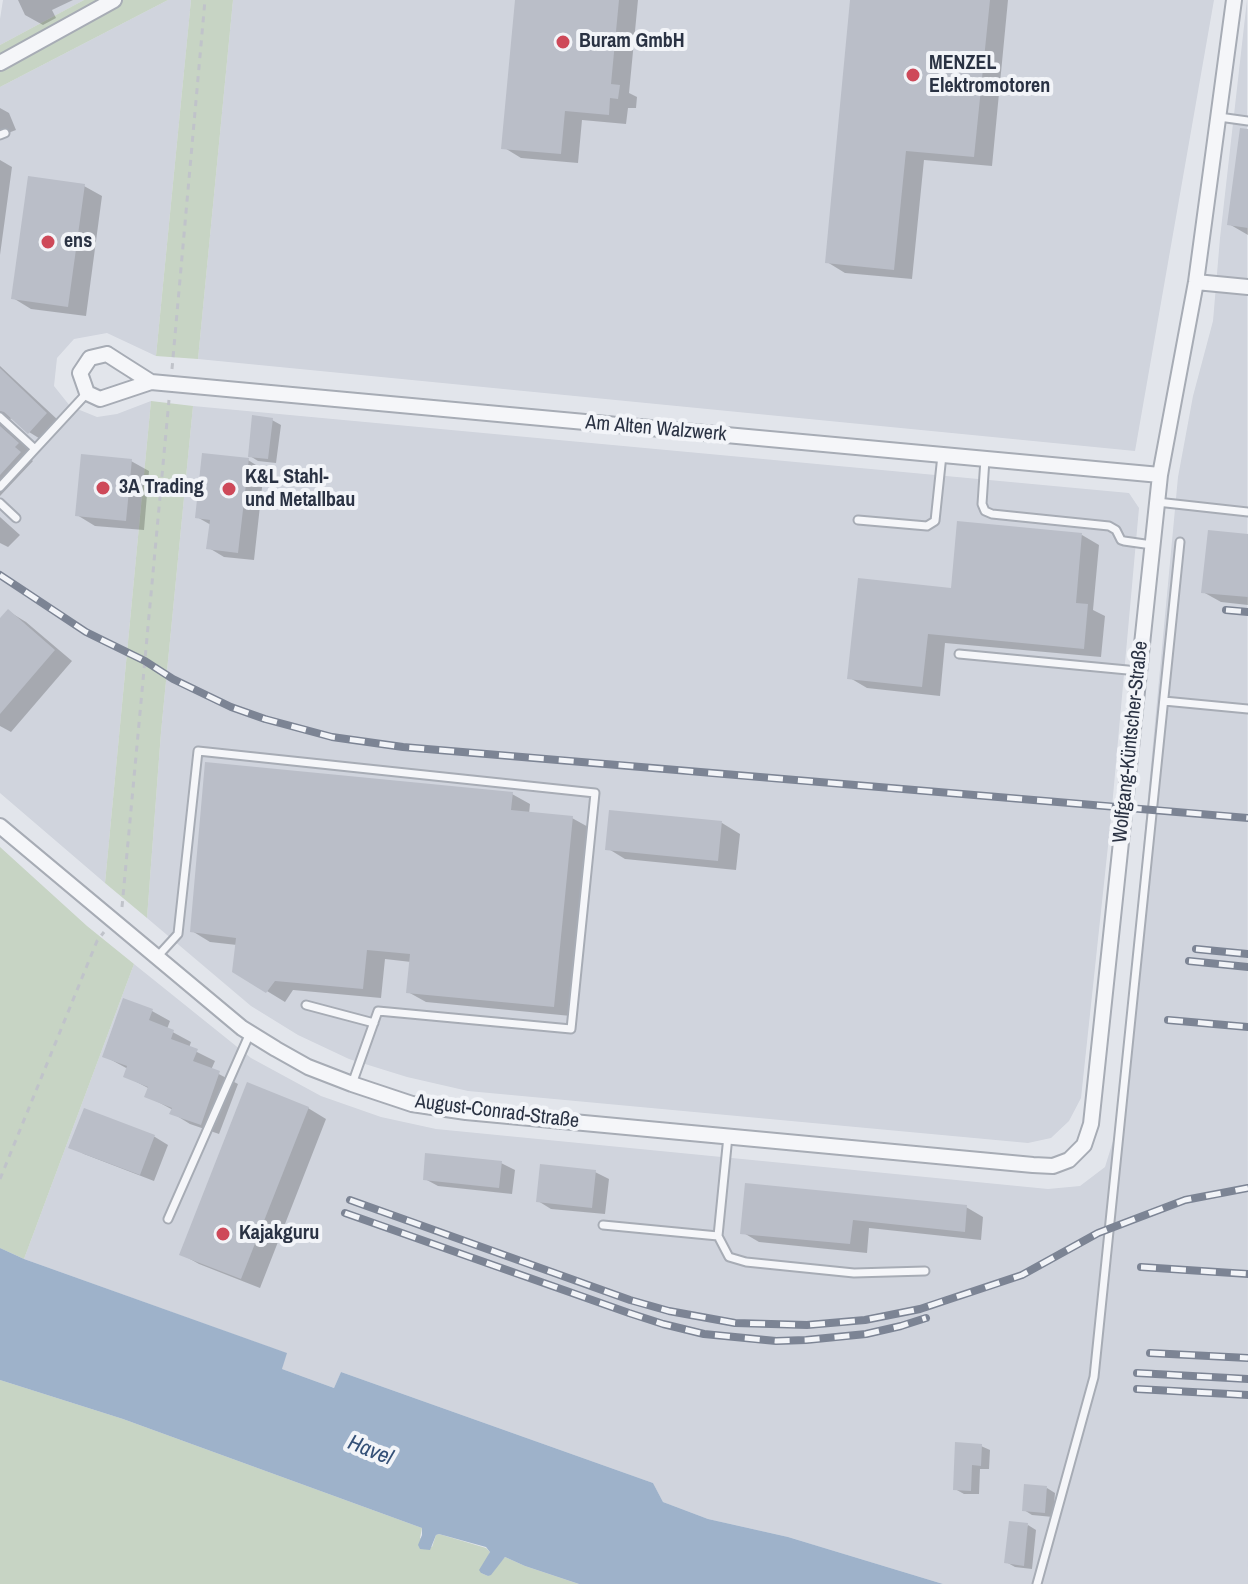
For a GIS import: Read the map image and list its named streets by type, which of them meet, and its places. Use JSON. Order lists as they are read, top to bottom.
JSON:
{
  "streets": {
    "street": ["Am Alten Walzwerk", "Wolfgang-Küntscher-Straße", "August-Conrad-Straße"]
  },
  "crossings": [
    ["Am Alten Walzwerk", "Wolfgang-Küntscher-Straße"],
    ["Wolfgang-Küntscher-Straße", "August-Conrad-Straße"]
  ],
  "water": ["Havel"],
  "places": [
    "Buram GmbH",
    "MENZEL Elektromotoren",
    "ens",
    "3A Trading",
    "K&L Stahl- und Metallbau",
    "Kajakguru"
  ]
}
